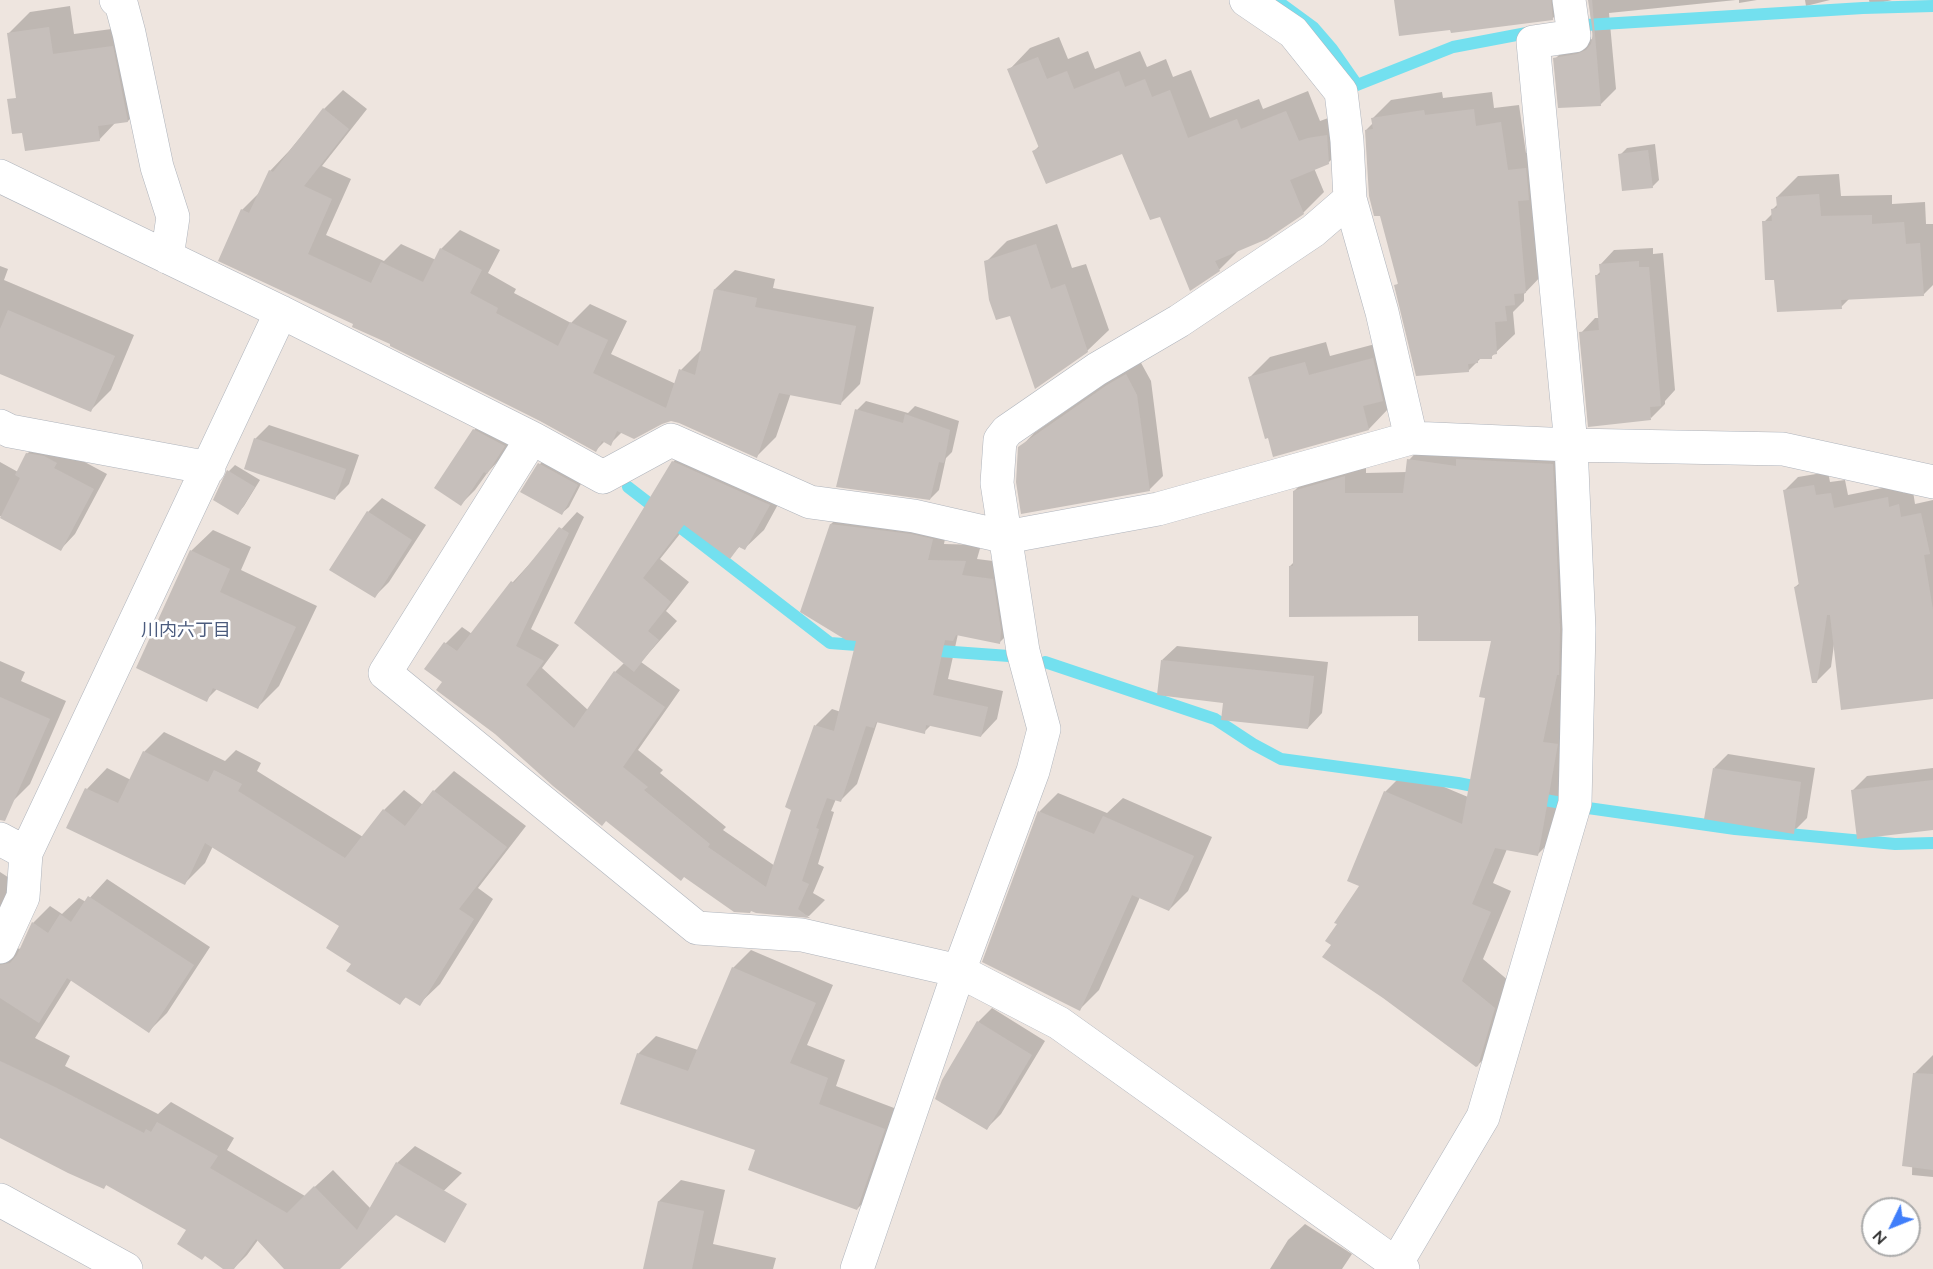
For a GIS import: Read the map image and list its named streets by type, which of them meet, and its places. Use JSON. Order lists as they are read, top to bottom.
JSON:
{
  "districts": ["川内六丁目"],
  "north": "bottom left"
}
